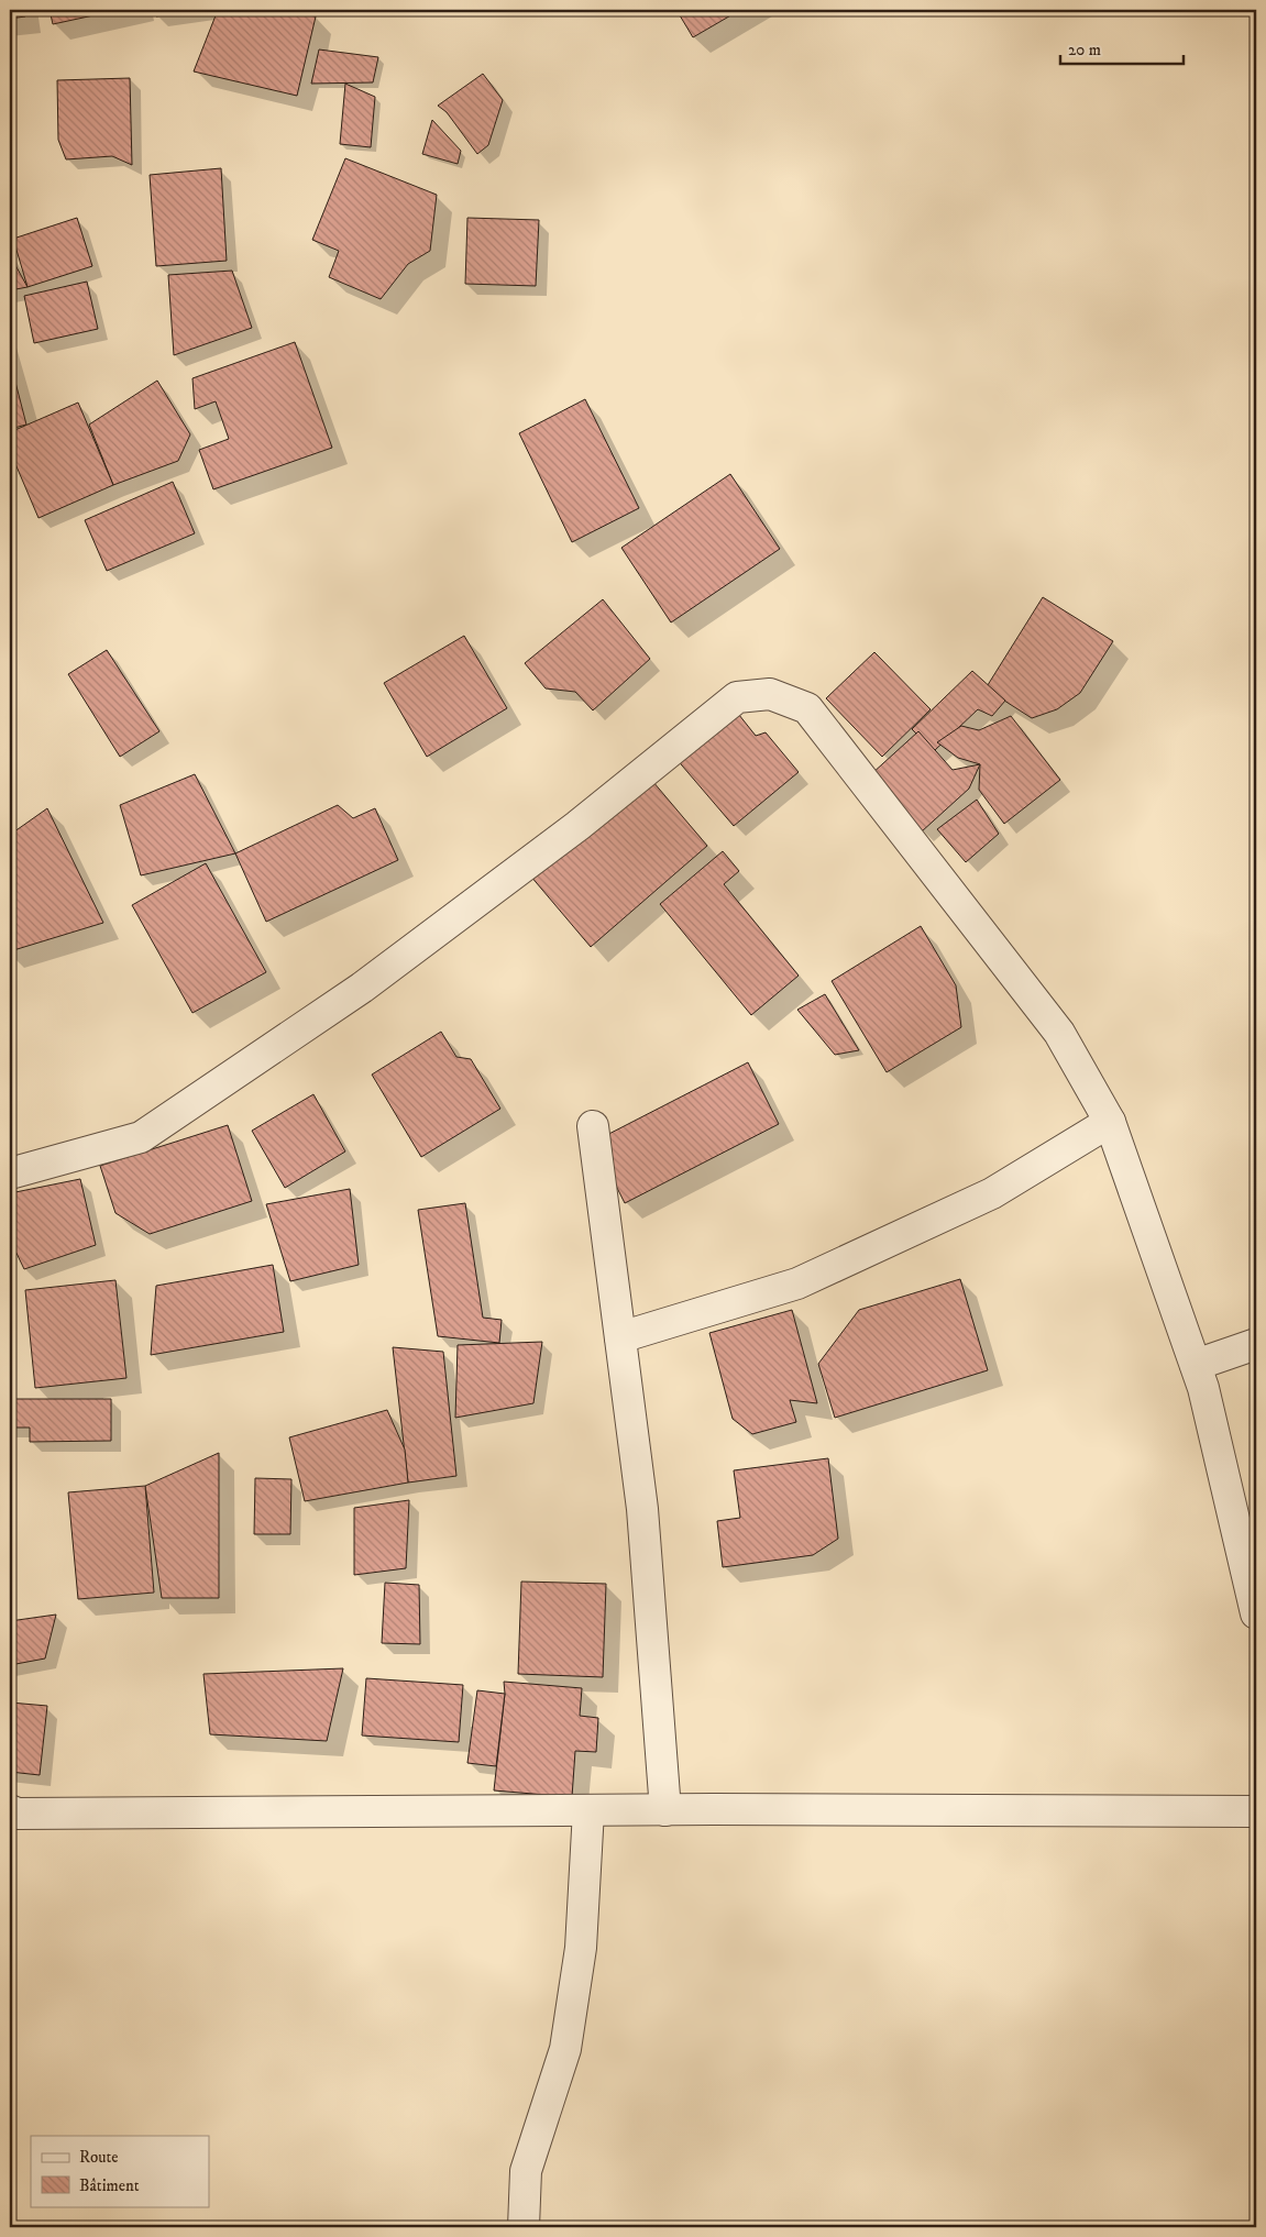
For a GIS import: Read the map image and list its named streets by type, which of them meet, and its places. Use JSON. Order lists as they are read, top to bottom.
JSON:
{
  "legend": ["Route", "Bâtiment"],
  "scale_bar": "20 m"
}
